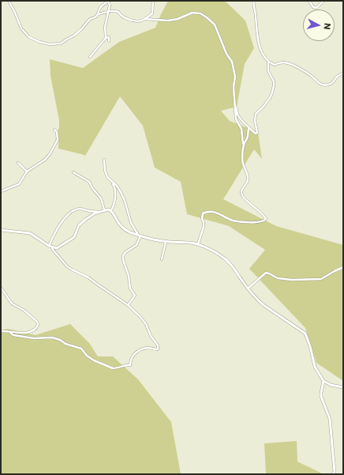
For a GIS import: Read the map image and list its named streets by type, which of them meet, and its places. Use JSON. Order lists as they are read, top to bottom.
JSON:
{
  "north": "right"
}
